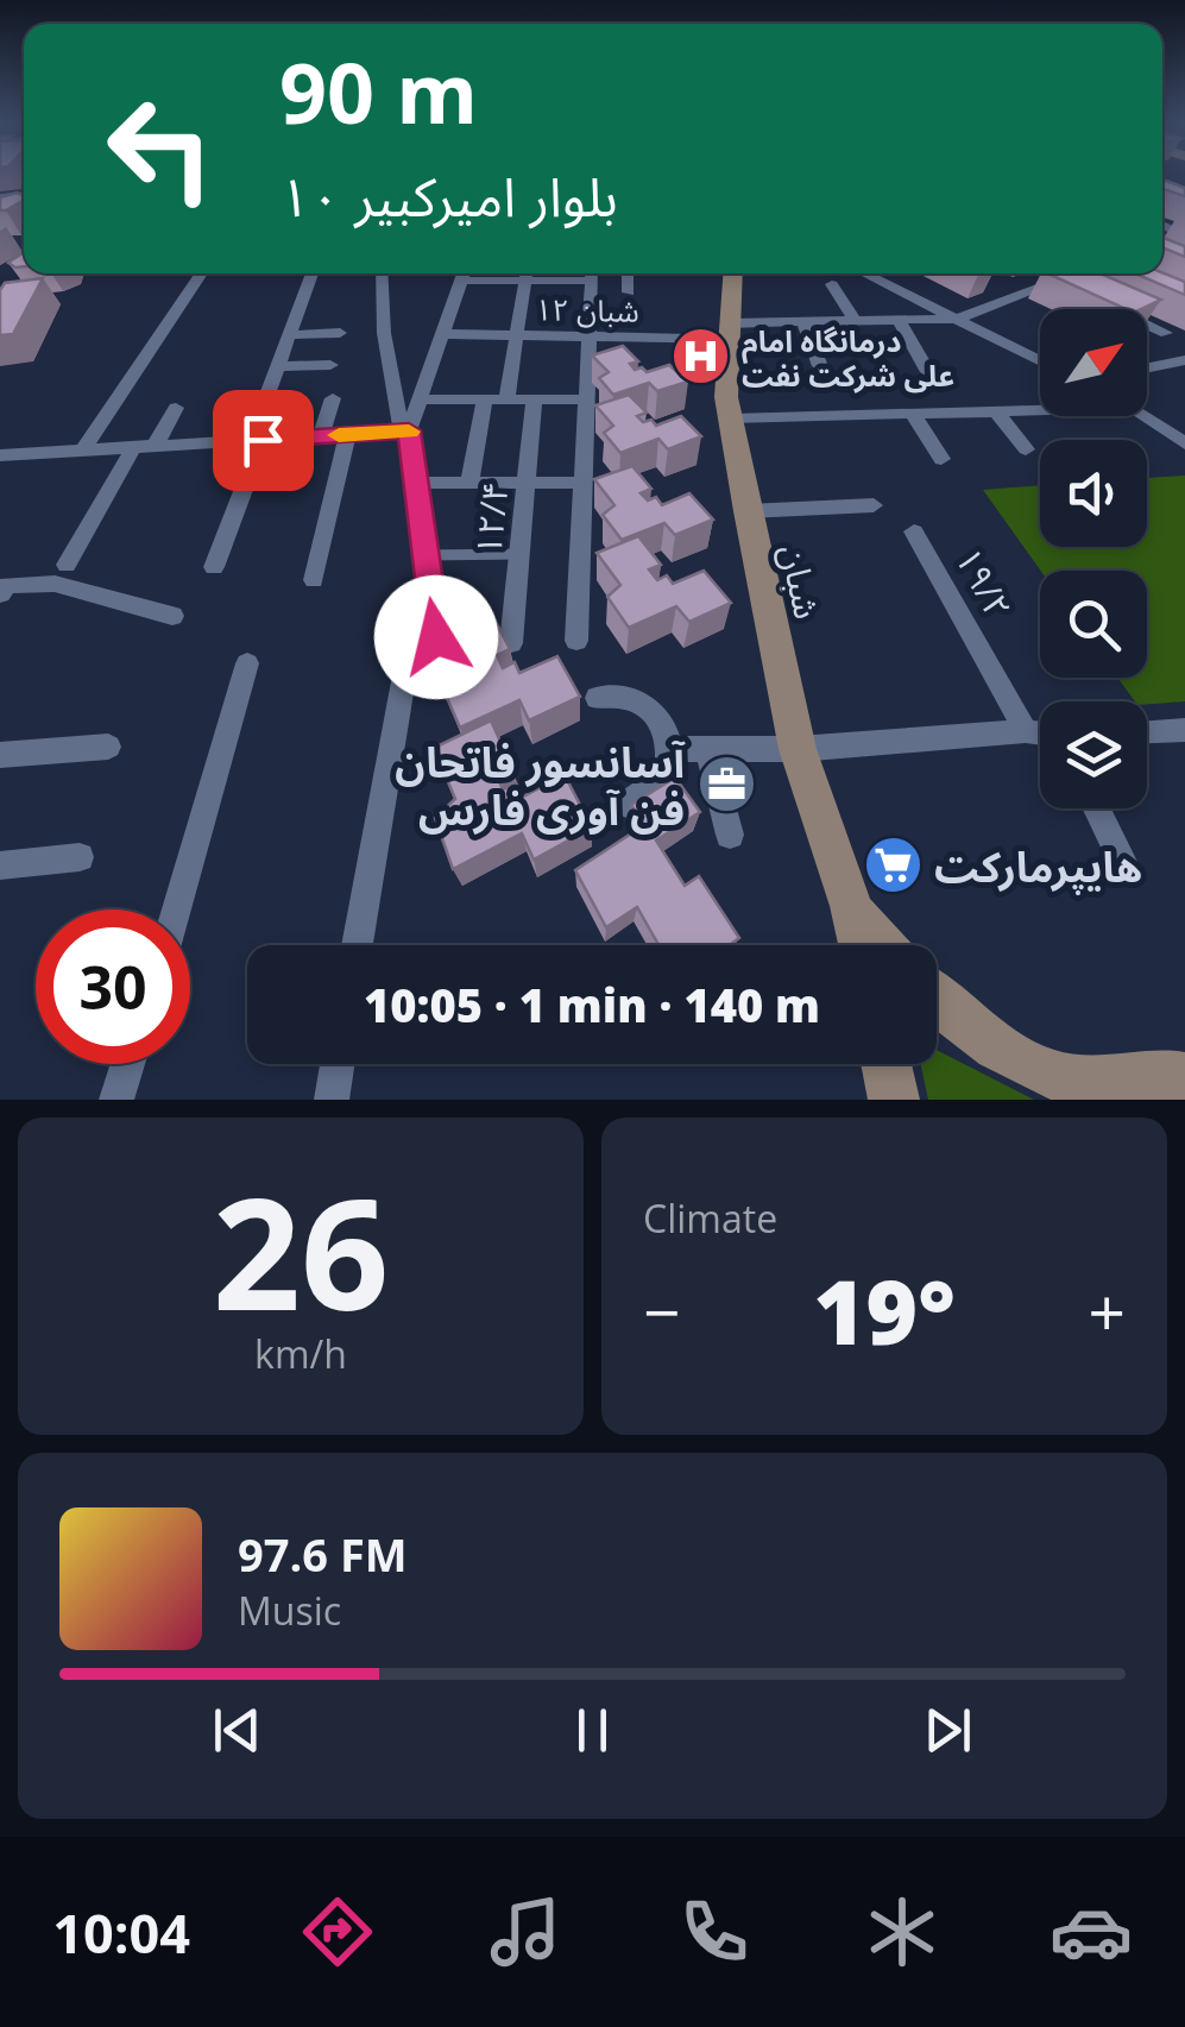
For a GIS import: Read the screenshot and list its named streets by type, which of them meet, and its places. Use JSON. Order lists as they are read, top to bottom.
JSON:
{
  "streets": {
    "street": [
      "۱۲ شبان",
      "۱۲/۴",
      "شبان",
      "۱۹/۲"
    ]
  },
  "crossings": [
    ["۱۲ شبان", "شبان"]
  ],
  "places": {
    "hospital": ["درمانگاه امام علی شرکت نفت"],
    "office": ["آسانسور فاتحان فن آوری فارس"],
    "supermarket": ["هایپرمارکت"]
  },
  "north": "top right",
  "page": {
    "turn": ["90 m", "۱۰ بلوار امیرکبیر"],
    "limit": "30",
    "trip": "10:05 · 1 min · 140 m",
    "tile": [
      ["26", "km/h"],
      "Climate"
    ],
    "heat": ["−", "19°", "+"],
    "song": ["97.6 FM", "Music"],
    "tabs": "10:04"
  }
}
